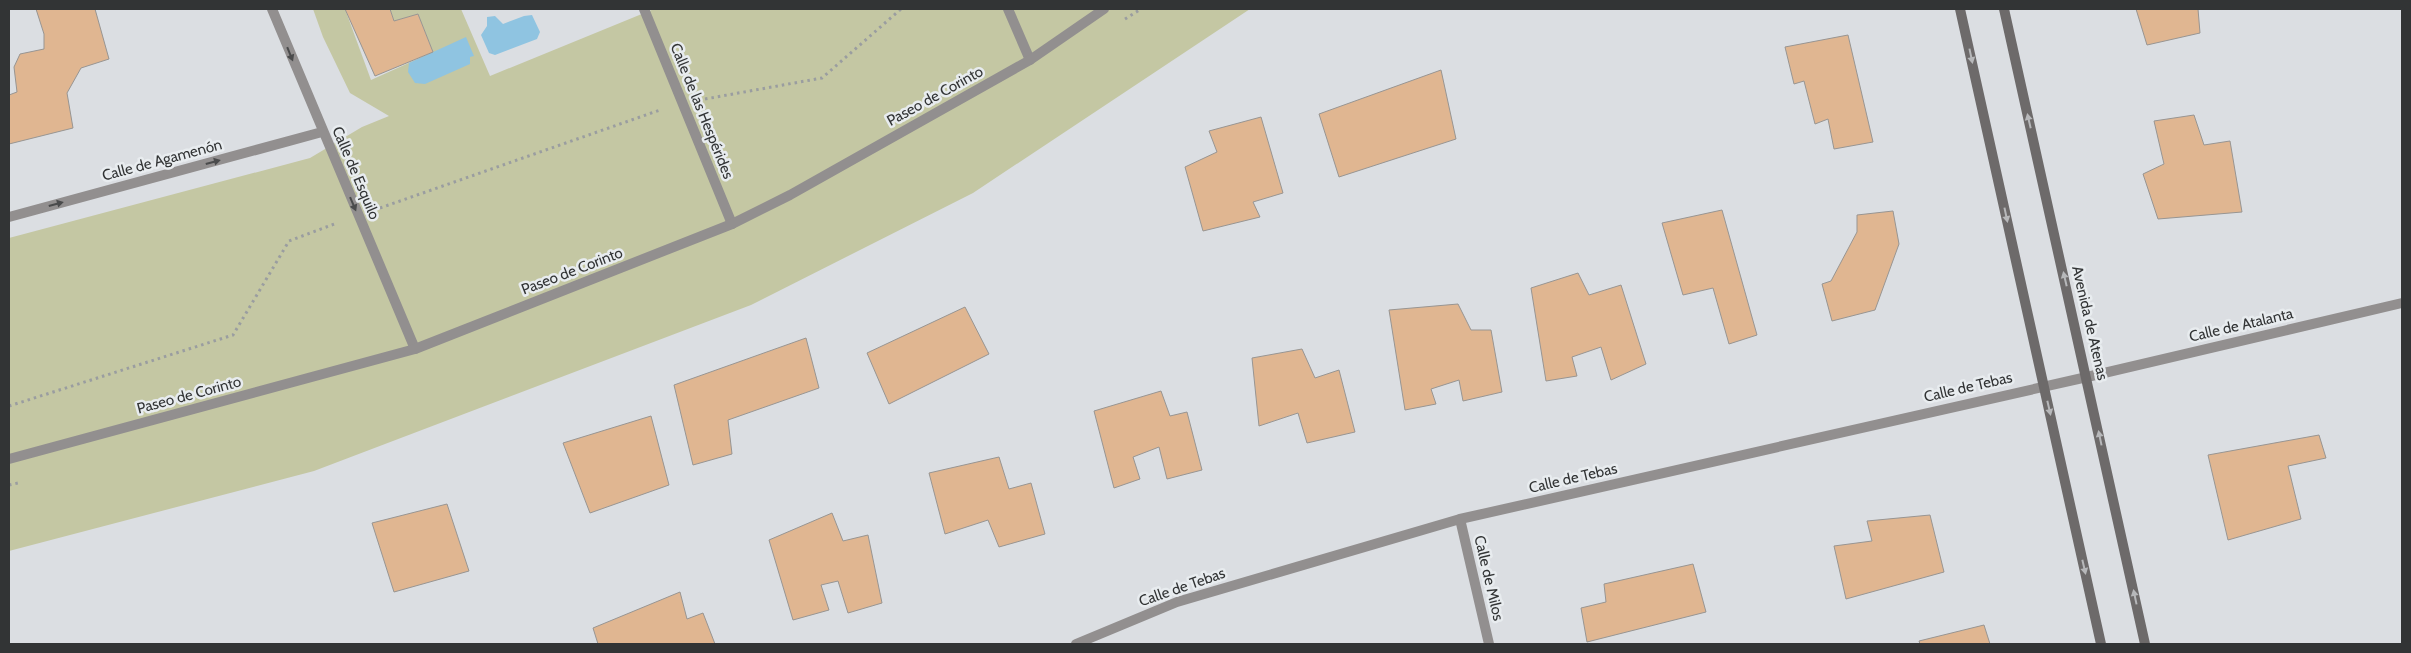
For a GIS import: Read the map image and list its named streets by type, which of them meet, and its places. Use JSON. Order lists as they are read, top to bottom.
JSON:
{
  "streets": {
    "main road": ["Avenida de Atenas"],
    "street": [
      "Paseo de Corinto",
      "Calle de las Hespérides",
      "Calle de Agamenón",
      "Calle de Esquilo",
      "Calle de Atalanta",
      "Calle de Tebas",
      "Calle de Milos"
    ]
  },
  "crossings": [
    ["Paseo de Corinto", "Calle de las Hespérides"],
    ["Paseo de Corinto", "Calle de Esquilo"],
    ["Calle de Agamenón", "Calle de Esquilo"],
    ["Avenida de Atenas", "Calle de Atalanta"],
    ["Avenida de Atenas", "Calle de Tebas"],
    ["Calle de Atalanta", "Calle de Tebas"],
    ["Calle de Tebas", "Calle de Milos"]
  ],
  "one_way": ["Calle de Agamenón", "Calle de Esquilo"]
}
